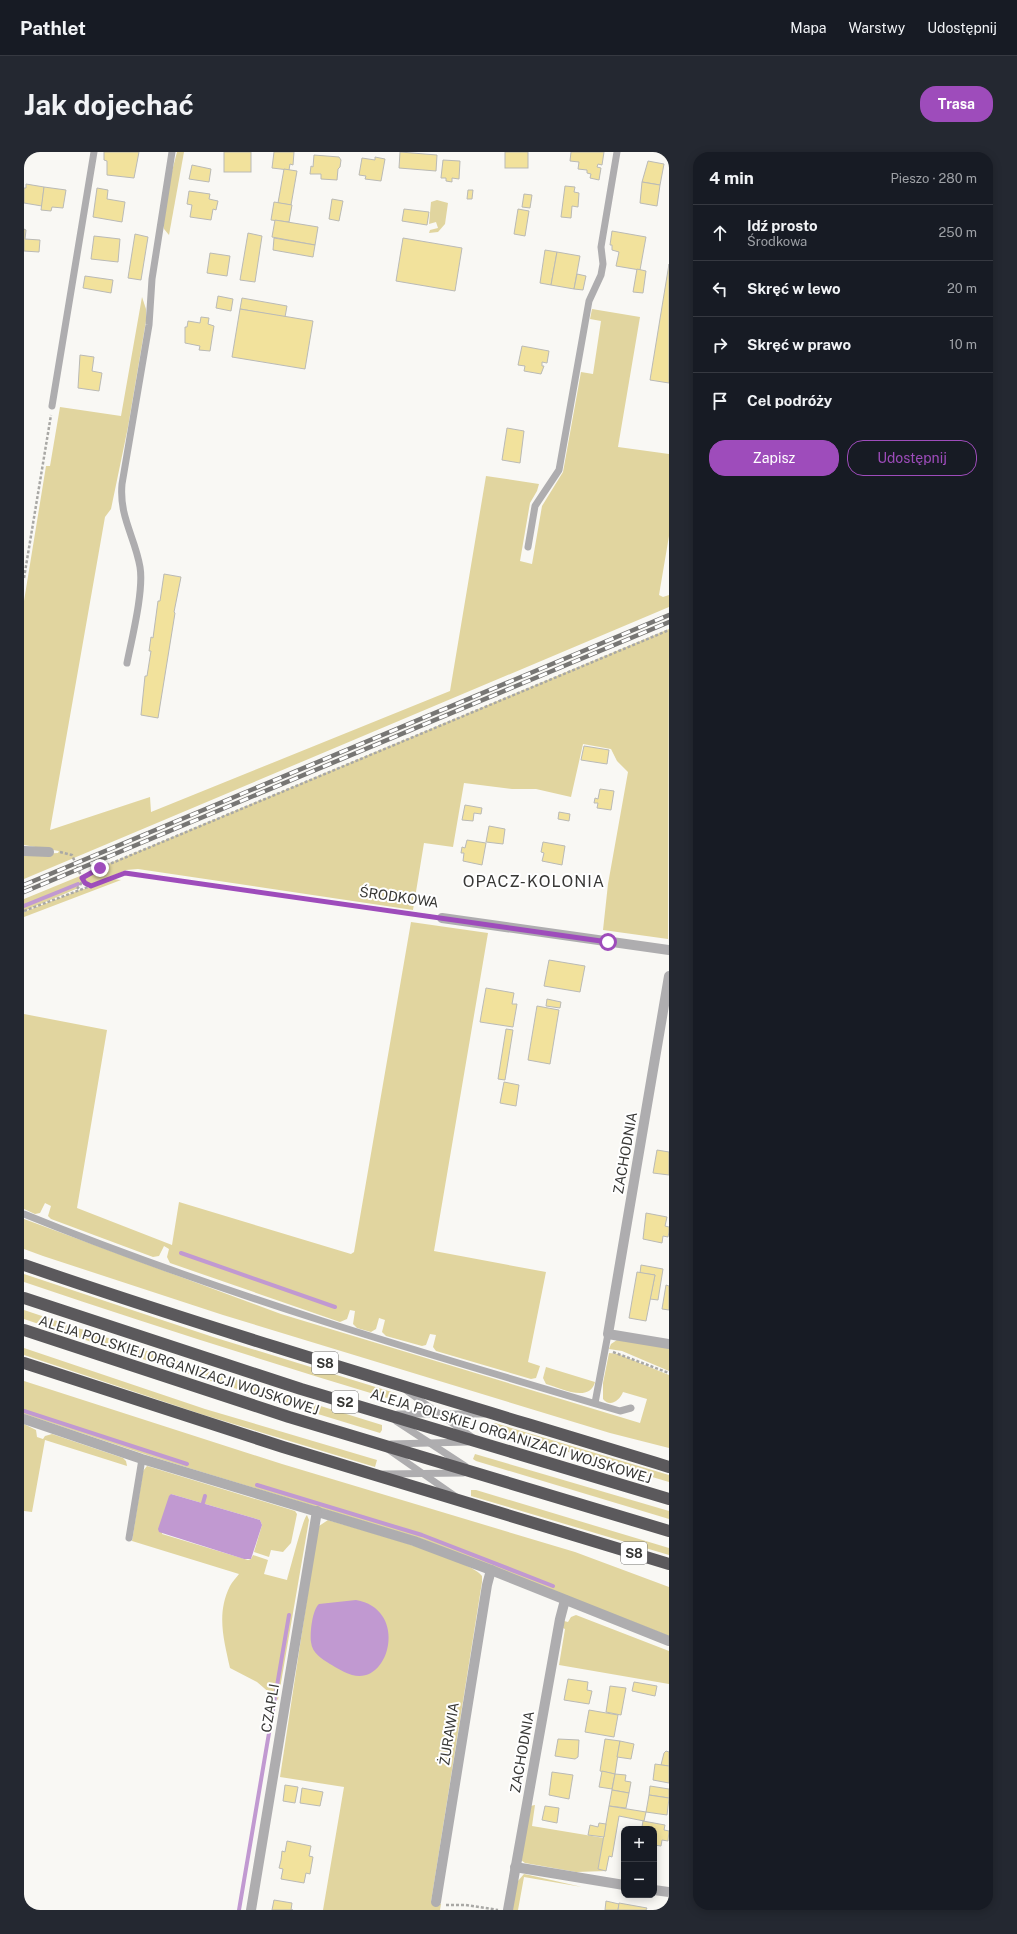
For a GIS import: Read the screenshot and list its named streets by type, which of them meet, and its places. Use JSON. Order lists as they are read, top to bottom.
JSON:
{
  "streets": {
    "highway": ["S8", "ALEJA POLSKIEJ ORGANIZACJI WOJSKOWEJ", "S2"],
    "street": [
      "ŚRODKOWA",
      "ZACHODNIA",
      "CZAPLI",
      "ŻURAWIA"
    ]
  },
  "districts": ["OPACZ-KOLONIA"],
  "page": {
    "header": "Pathlet",
    "nav": ["Mapa", "Warstwy", "Udostępnij"],
    "buttons": [
      "Trasa",
      ["Zapisz", "Udostępnij"]
    ],
    "title": "Jak dojechać",
    "heading": ["4 min", "Pieszo · 280 m"],
    "list": [
      ["Idź prosto", "Środkowa", "250 m"],
      ["Skręć w lewo", "20 m"],
      ["Skręć w prawo", "10 m"],
      "Cel podróży"
    ],
    "map_buttons": ["+", "−"]
  }
}
